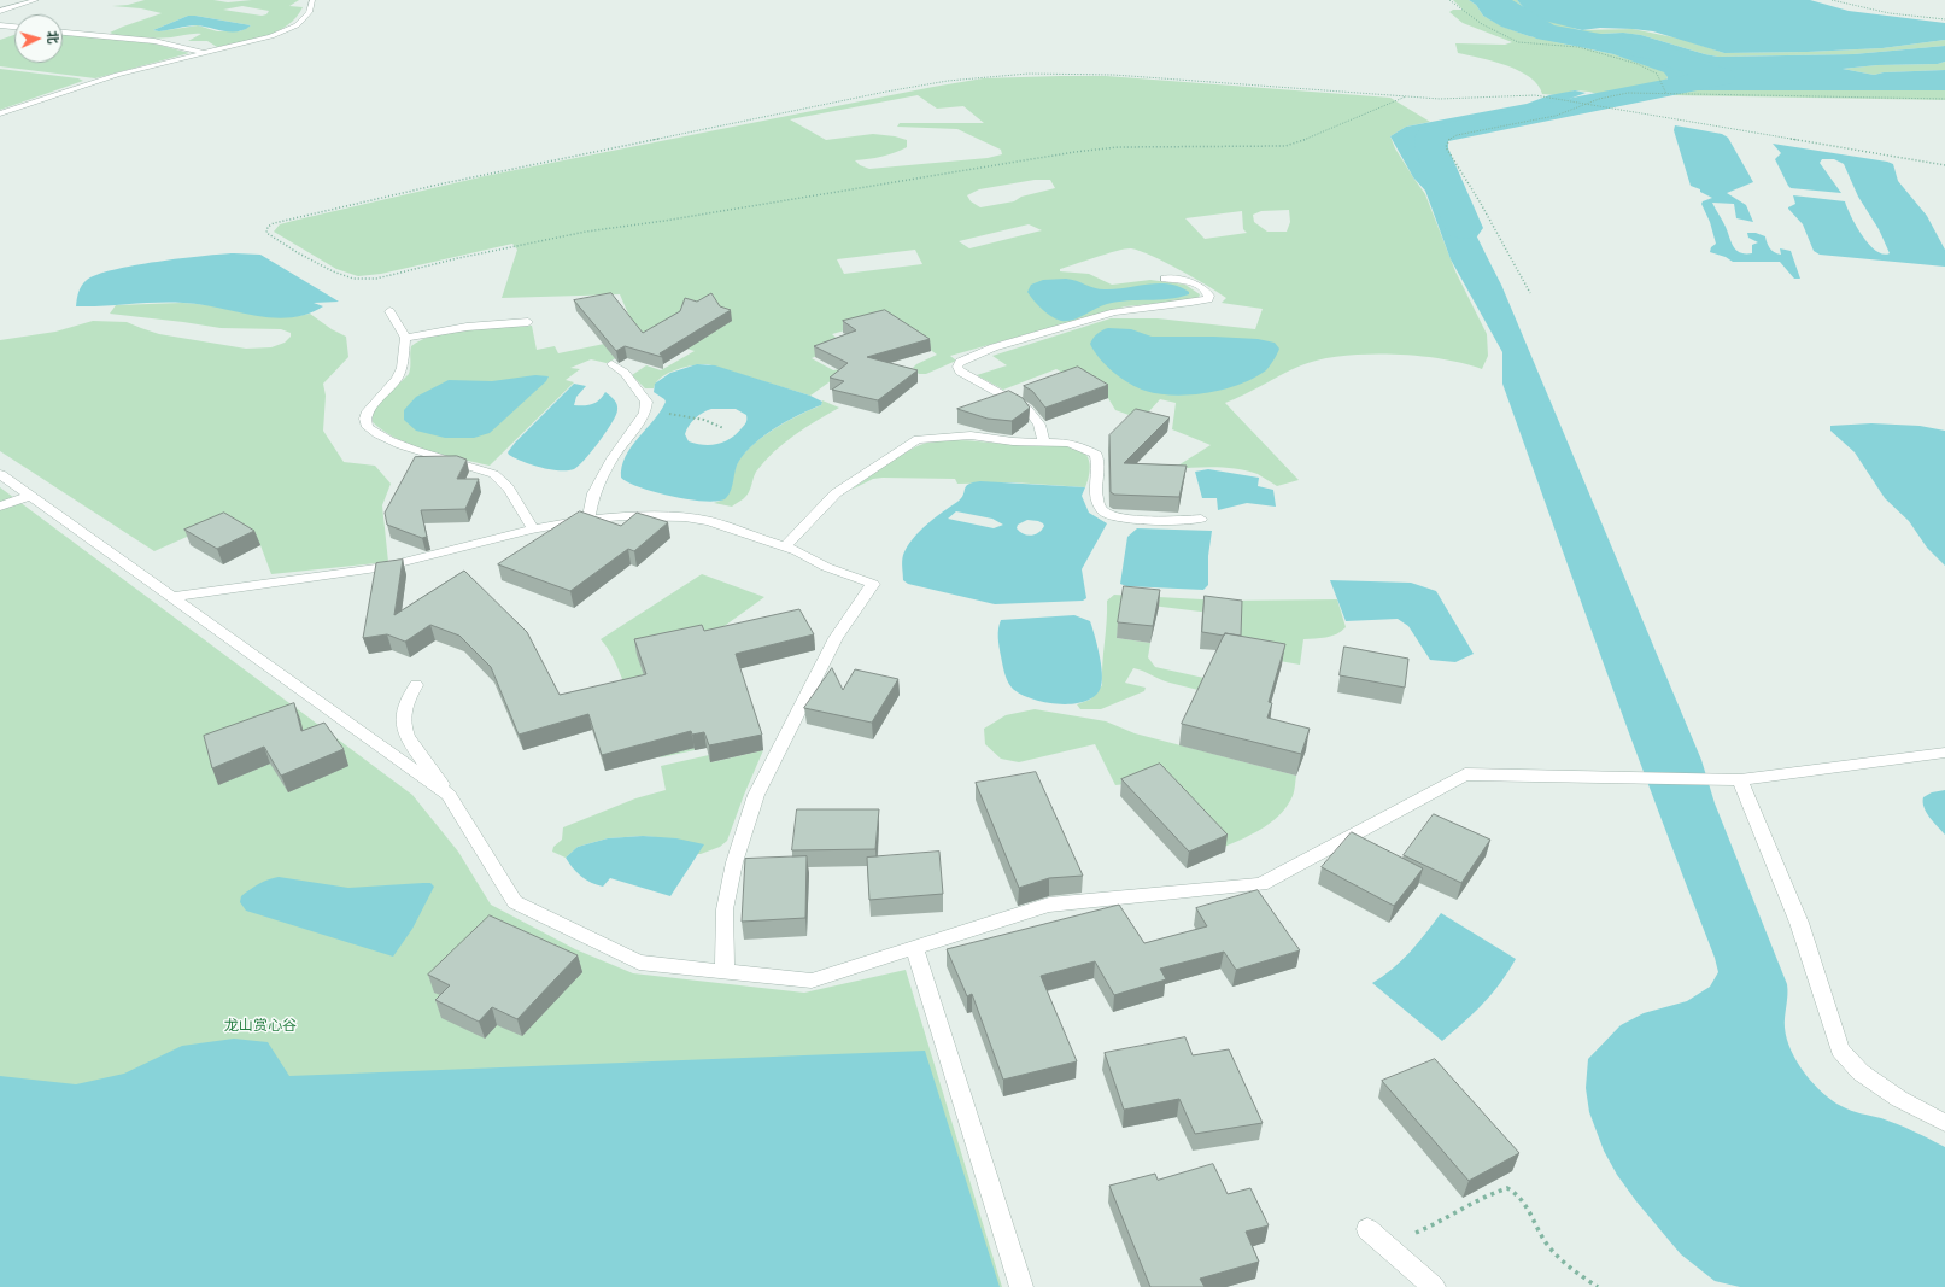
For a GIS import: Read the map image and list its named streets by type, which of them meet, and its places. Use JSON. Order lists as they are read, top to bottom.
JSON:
{
  "parks": ["龙山赏心谷"],
  "north": "right"
}
